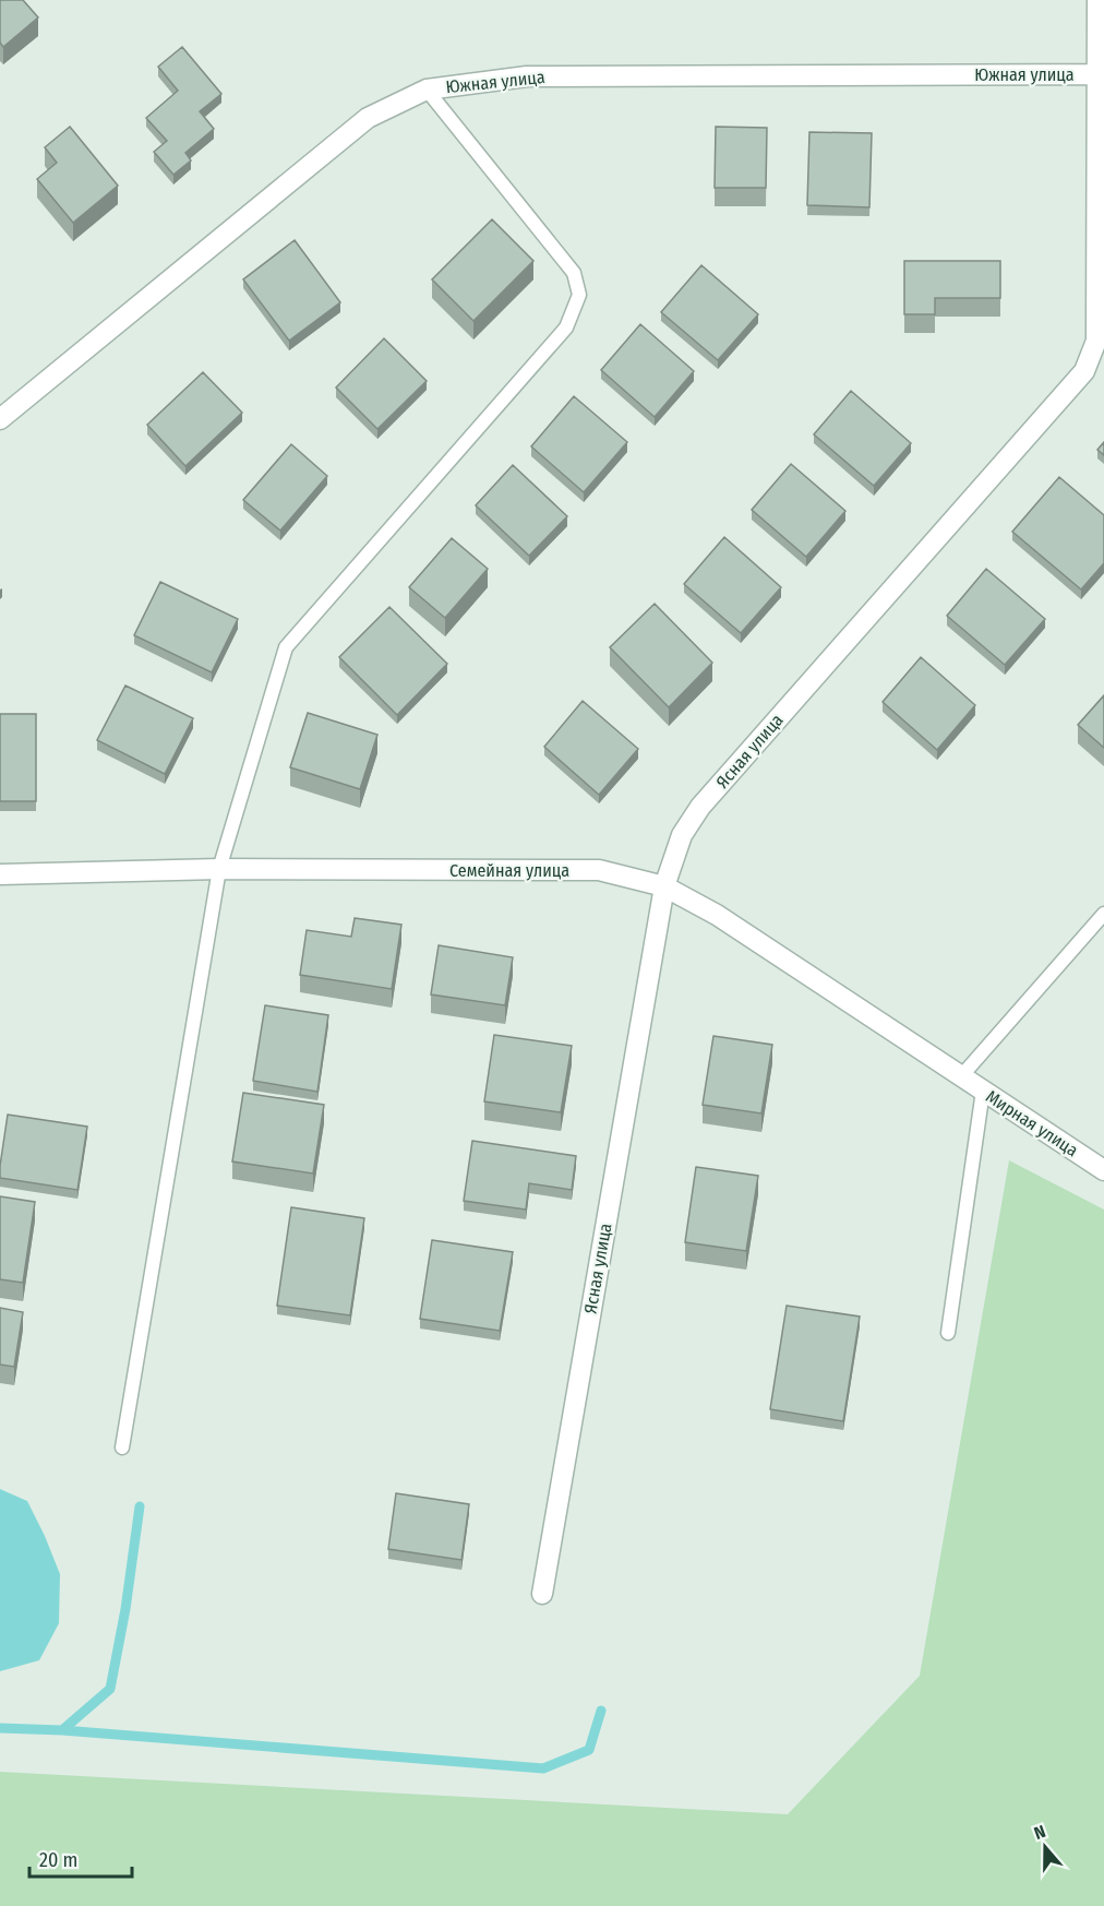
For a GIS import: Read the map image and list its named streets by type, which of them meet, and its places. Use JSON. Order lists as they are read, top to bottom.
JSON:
{
  "streets": {
    "street": [
      "Южная улица",
      "Ясная улица",
      "Семейная улица",
      "Мирная улица"
    ]
  },
  "crossings": [
    ["Южная улица", "Ясная улица"],
    ["Ясная улица", "Семейная улица"],
    ["Семейная улица", "Мирная улица"]
  ],
  "scale_bar": "20 m",
  "north": "top"
}
